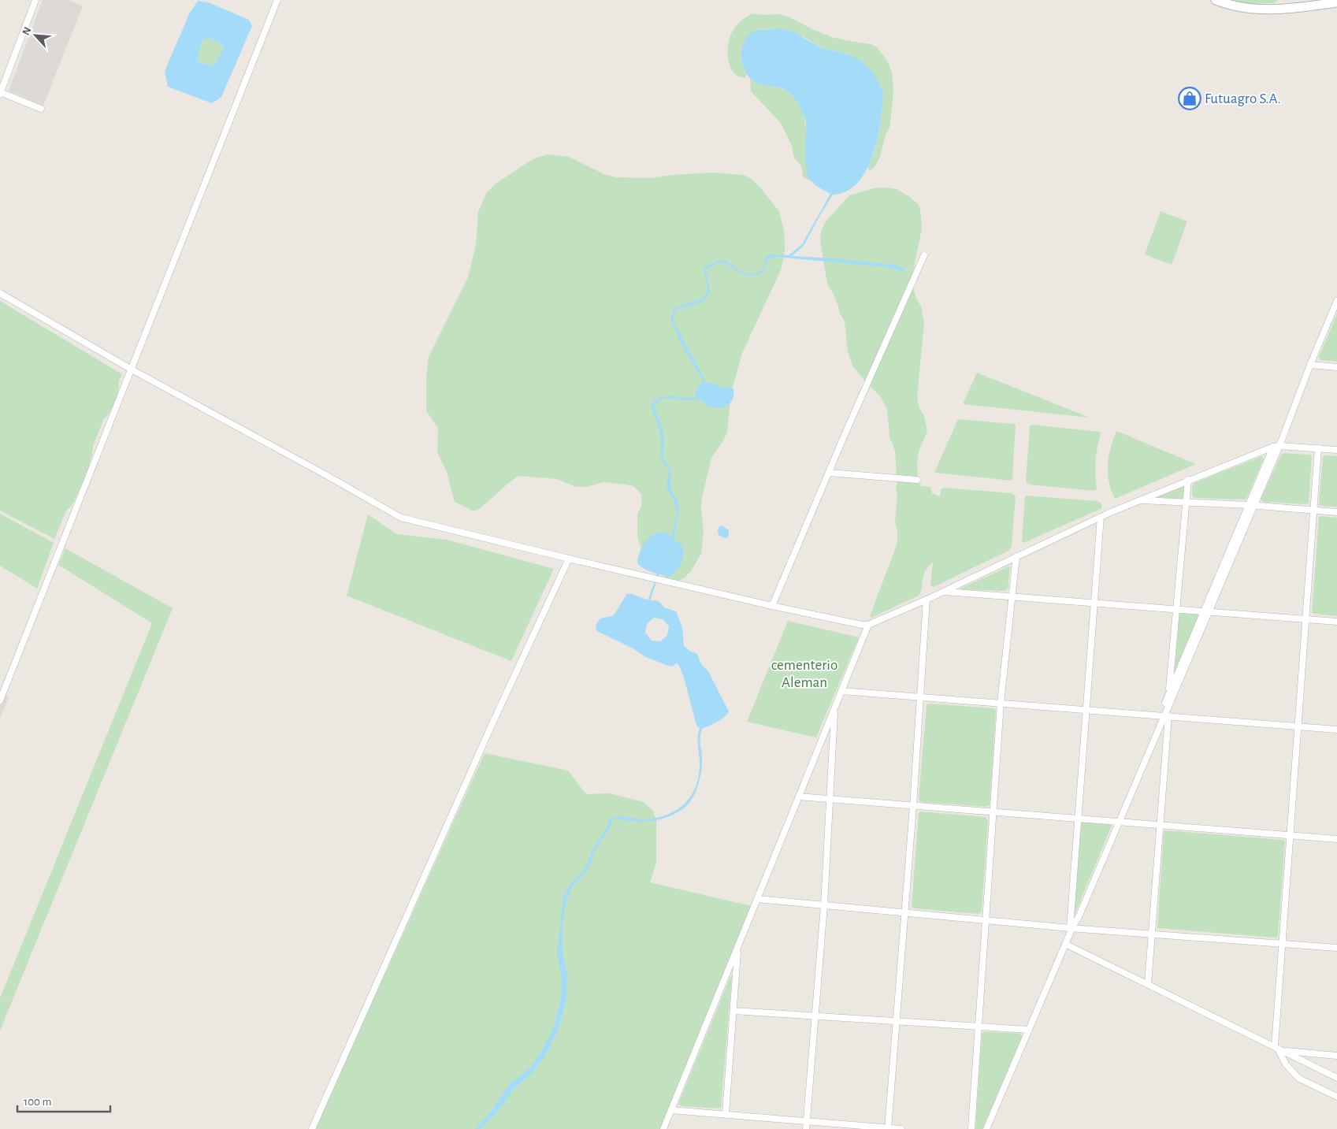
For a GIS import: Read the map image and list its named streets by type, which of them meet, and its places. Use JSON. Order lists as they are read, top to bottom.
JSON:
{
  "parks": ["cementerio Aleman"],
  "places": {
    "shop": ["Futuagro S.A."]
  },
  "scale_bar": "100 m",
  "north": "top left"
}
